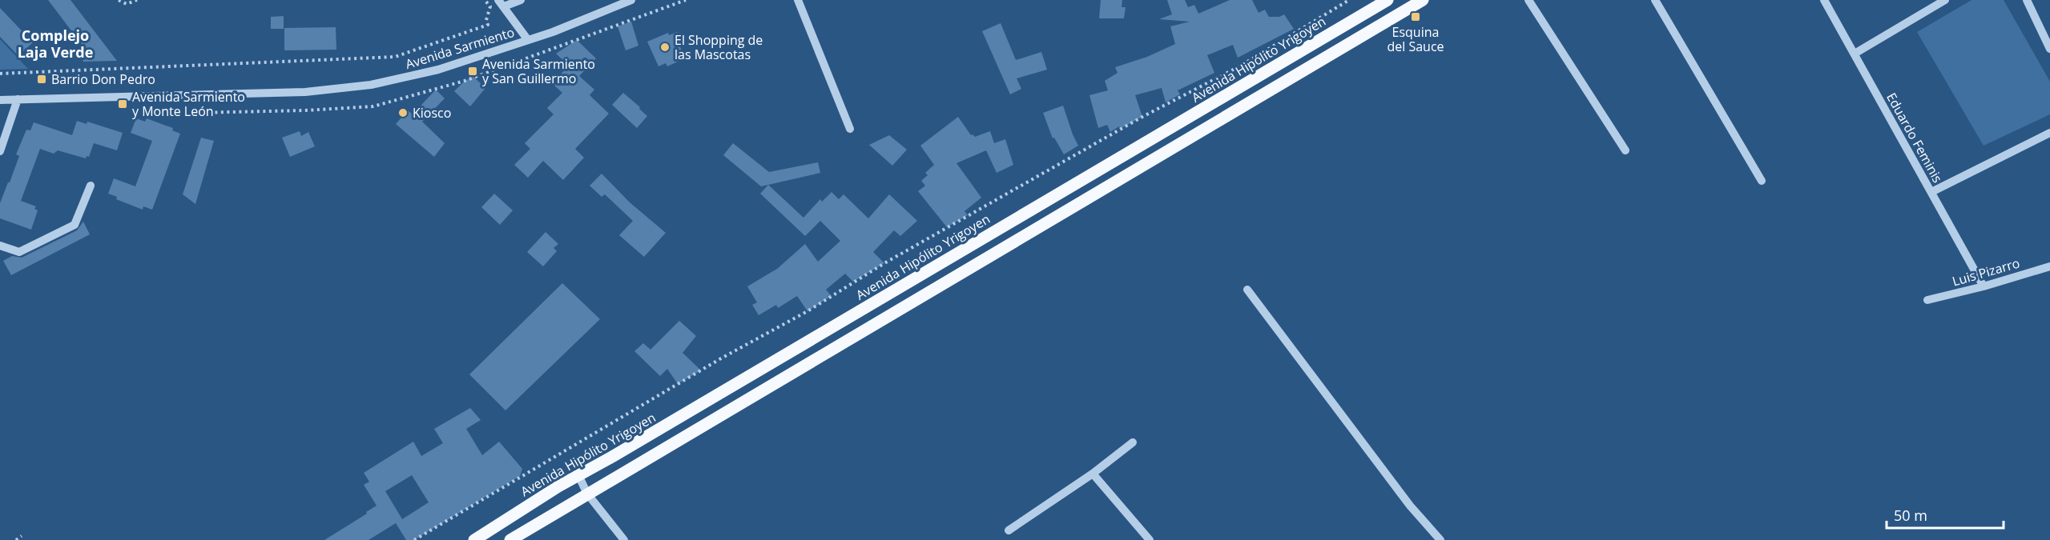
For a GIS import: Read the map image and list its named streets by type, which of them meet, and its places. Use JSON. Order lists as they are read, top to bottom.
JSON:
{
  "streets": {
    "main road": ["Avenida Hipólito Yrigoyen"],
    "street": ["Avenida Sarmiento", "Eduardo Feminis", "Luis Pizarro"]
  },
  "crossings": [
    ["Eduardo Feminis", "Luis Pizarro"]
  ],
  "districts": ["Complejo Laja Verde"],
  "places": {
    "transit": [
      "Esquina del Sauce",
      "Avenida Sarmiento y San Guillermo",
      "Barrio Don Pedro",
      "Avenida Sarmiento y Monte León"
    ],
    "other": ["El Shopping de las Mascotas", "Kiosco"]
  },
  "scale_bar": "50 m"
}
